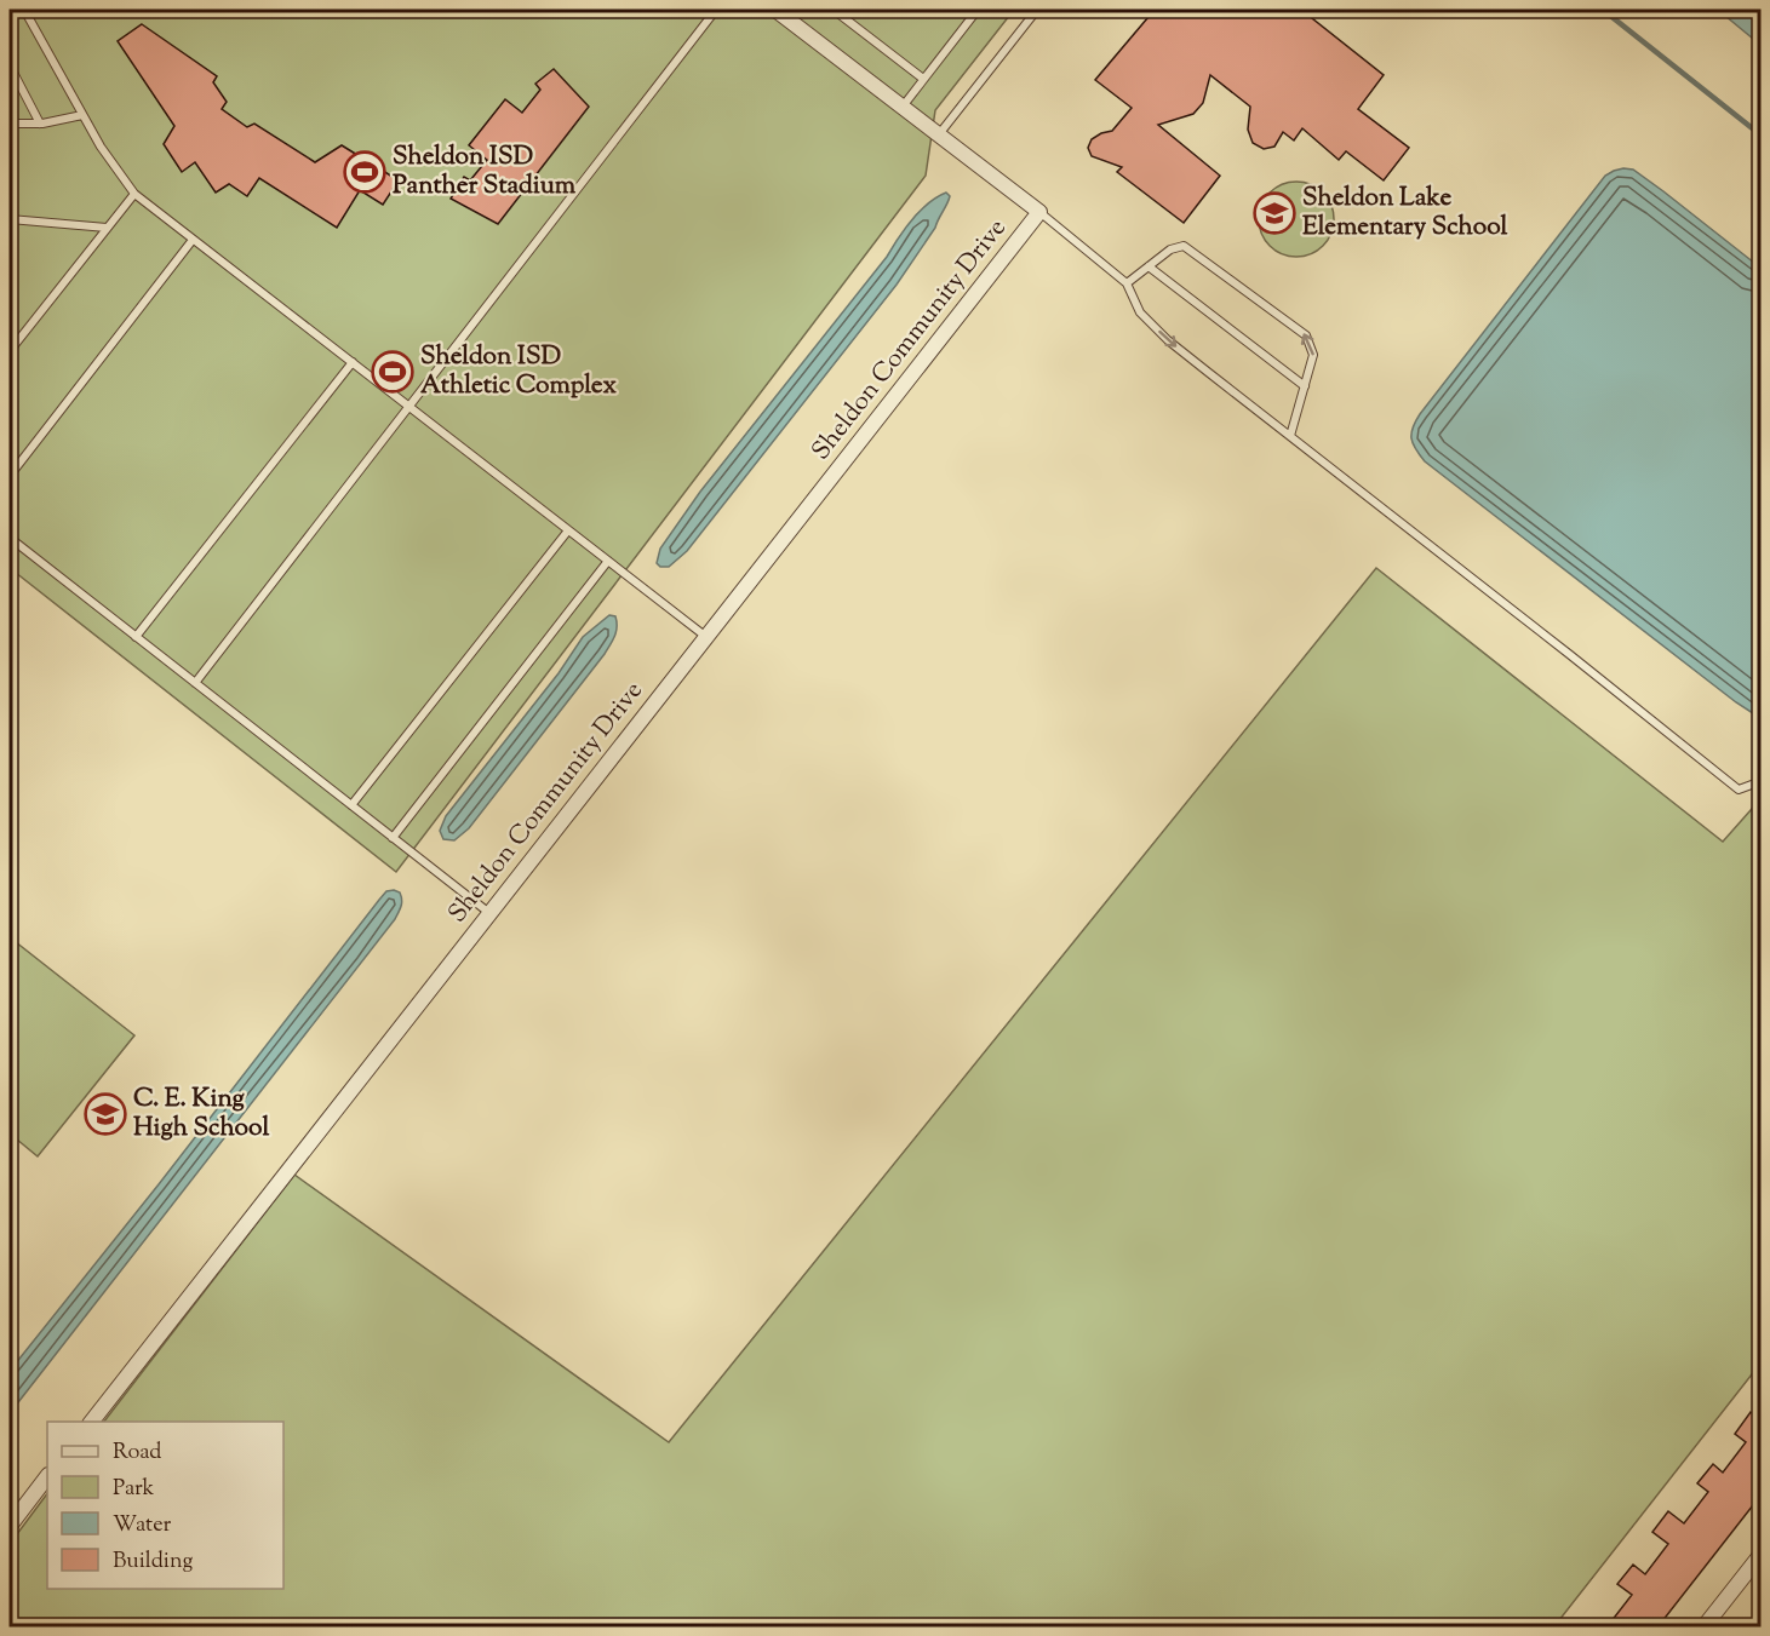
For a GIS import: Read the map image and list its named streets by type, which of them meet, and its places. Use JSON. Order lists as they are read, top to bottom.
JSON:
{
  "streets": {
    "street": ["Sheldon Community Drive"]
  },
  "places": {
    "sports": ["Sheldon ISD Panther Stadium", "Sheldon ISD Athletic Complex"],
    "school or university": ["Sheldon Lake Elementary School", "C. E. King High School"]
  },
  "legend": [
    "Road",
    "Park",
    "Water",
    "Building"
  ]
}
